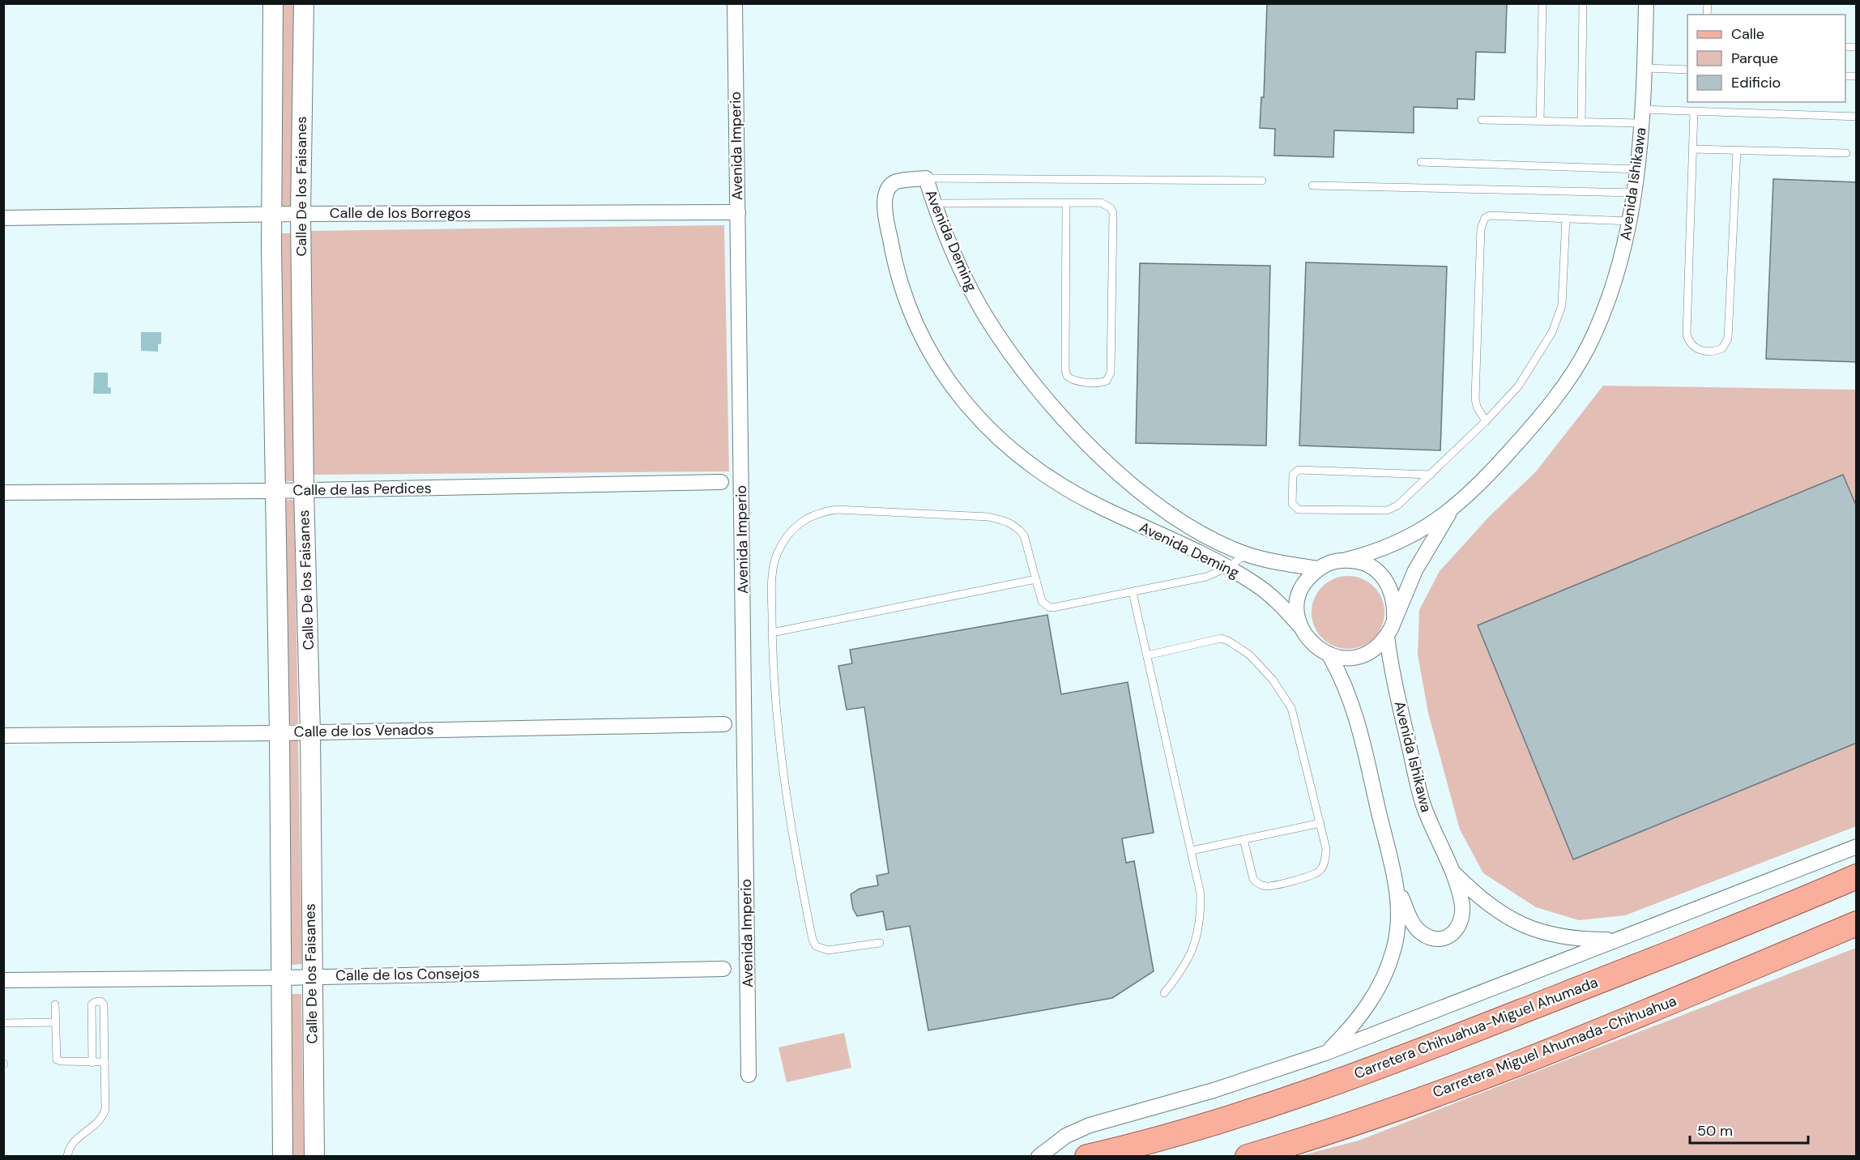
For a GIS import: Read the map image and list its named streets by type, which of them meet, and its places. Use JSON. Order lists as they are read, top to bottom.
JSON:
{
  "streets": {
    "main road": ["Carretera Chihuahua-Miguel Ahumada", "Carretera Miguel Ahumada-Chihuahua"],
    "street": [
      "Avenida Imperio",
      "Avenida Ishikawa",
      "Calle De los Faisanes",
      "Calle de los Borregos",
      "Avenida Deming",
      "Calle de las Perdices",
      "Calle de los Venados",
      "Calle de los Consejos"
    ]
  },
  "crossings": [
    ["Avenida Imperio", "Calle de los Borregos"],
    ["Avenida Ishikawa", "Avenida Deming"],
    ["Calle De los Faisanes", "Calle de los Borregos"],
    ["Calle De los Faisanes", "Calle de las Perdices"],
    ["Calle De los Faisanes", "Calle de los Venados"],
    ["Calle De los Faisanes", "Calle de los Consejos"]
  ],
  "legend": ["Calle", "Parque", "Edificio"],
  "scale_bar": "50 m"
}
